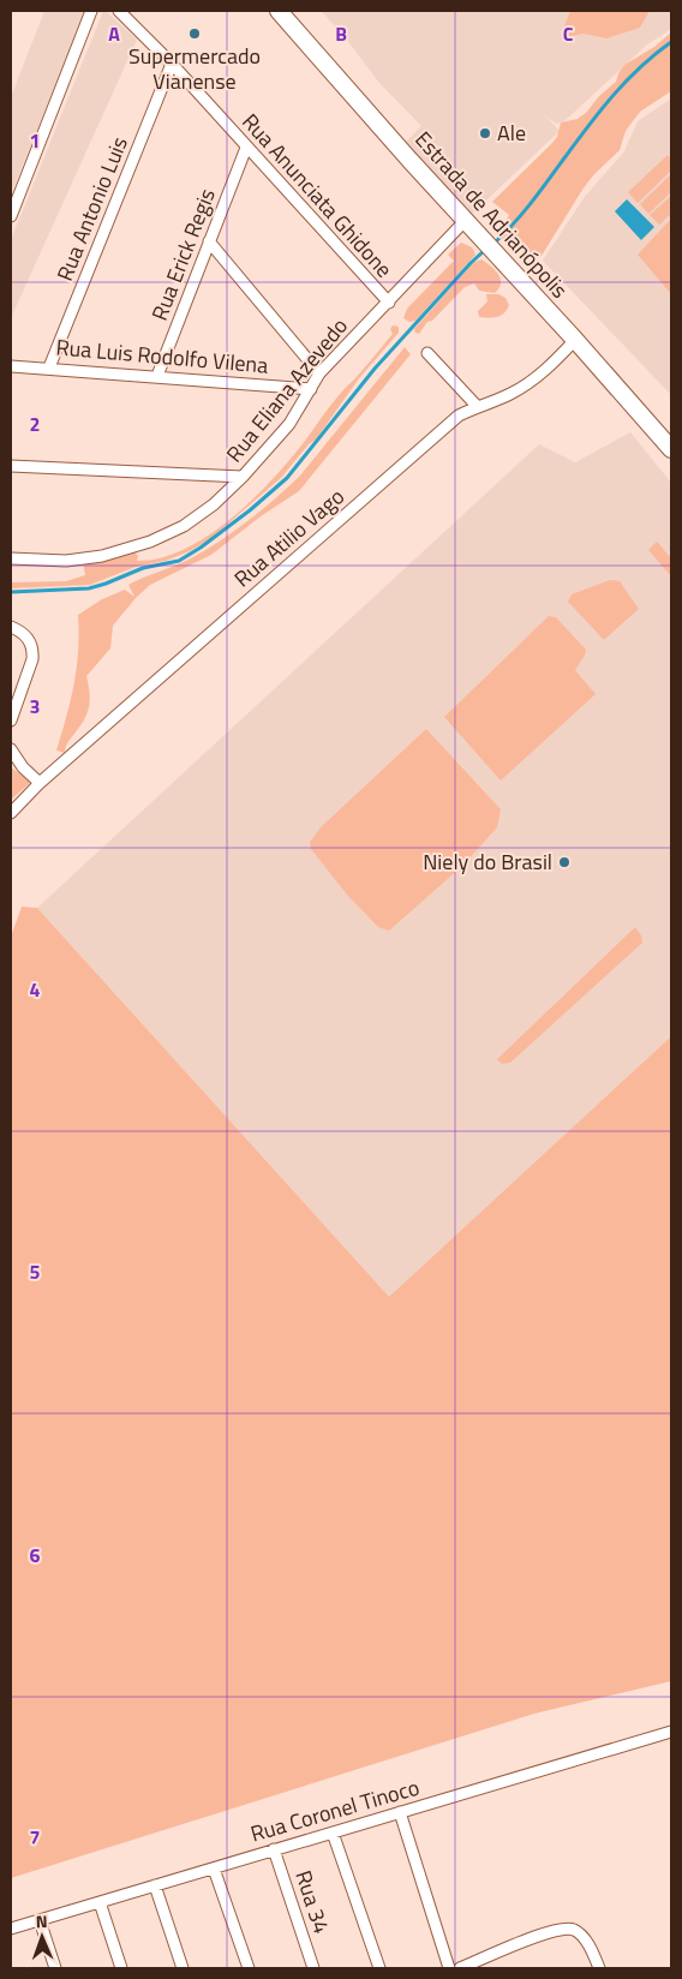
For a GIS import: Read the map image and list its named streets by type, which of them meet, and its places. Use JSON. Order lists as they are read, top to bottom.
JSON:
{
  "streets": {
    "main road": ["Estrada de Adrianópolis"],
    "street": [
      "Rua Anunciata Ghidone",
      "Rua Antonio Luis",
      "Rua Erick Regis",
      "Rua Luis Rodolfo Vilena",
      "Rua Eliana Azevedo",
      "Rua Atilio Vago",
      "Rua Coronel Tinoco",
      "Rua 34"
    ]
  },
  "crossings": [
    ["Rua Anunciata Ghidone", "Rua Antonio Luis"],
    ["Rua Anunciata Ghidone", "Rua Erick Regis"],
    ["Rua Anunciata Ghidone", "Rua Eliana Azevedo"],
    ["Rua Antonio Luis", "Rua Luis Rodolfo Vilena"],
    ["Estrada de Adrianópolis", "Rua Eliana Azevedo"],
    ["Estrada de Adrianópolis", "Rua Atilio Vago"],
    ["Rua Erick Regis", "Rua Luis Rodolfo Vilena"],
    ["Rua Luis Rodolfo Vilena", "Rua Eliana Azevedo"],
    ["Rua Coronel Tinoco", "Rua 34"]
  ],
  "places": ["Supermercado Vianense", "Ale", "Niely do Brasil"],
  "north": "top",
  "grid": {
    "columns": ["A", "B", "C"],
    "rows": [
      "1",
      "2",
      "3",
      "4",
      "5",
      "6",
      "7"
    ]
  }
}
